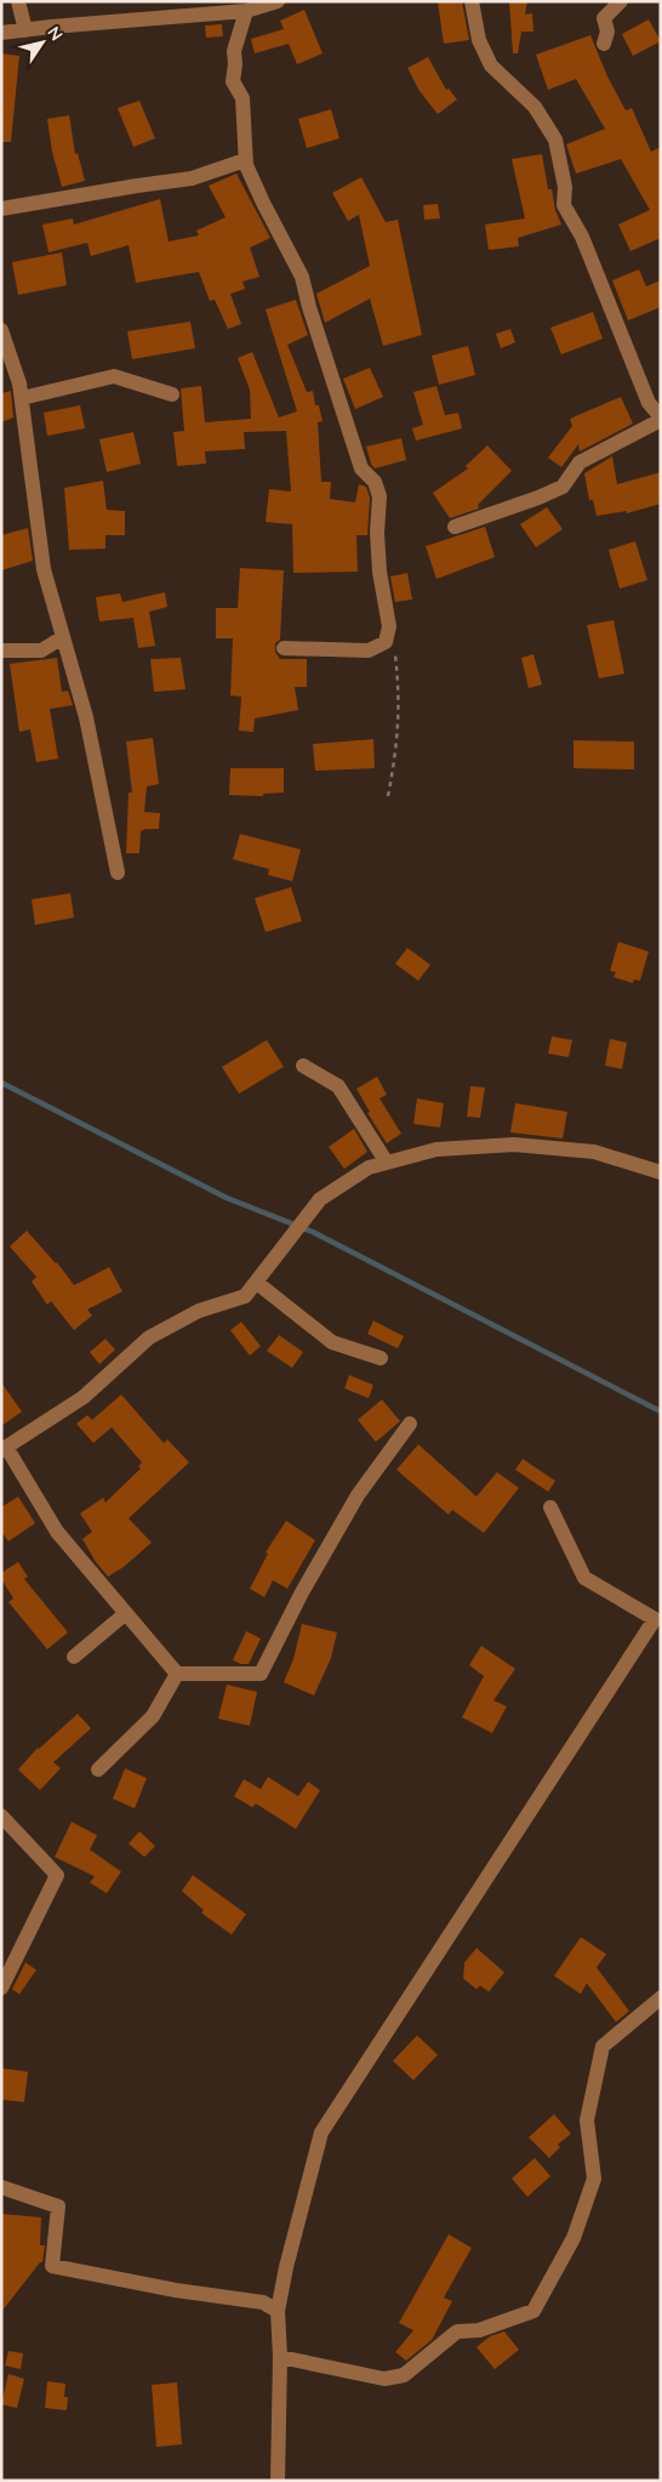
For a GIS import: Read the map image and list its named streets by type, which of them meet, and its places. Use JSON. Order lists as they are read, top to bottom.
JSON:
{
  "north": "top right"
}
